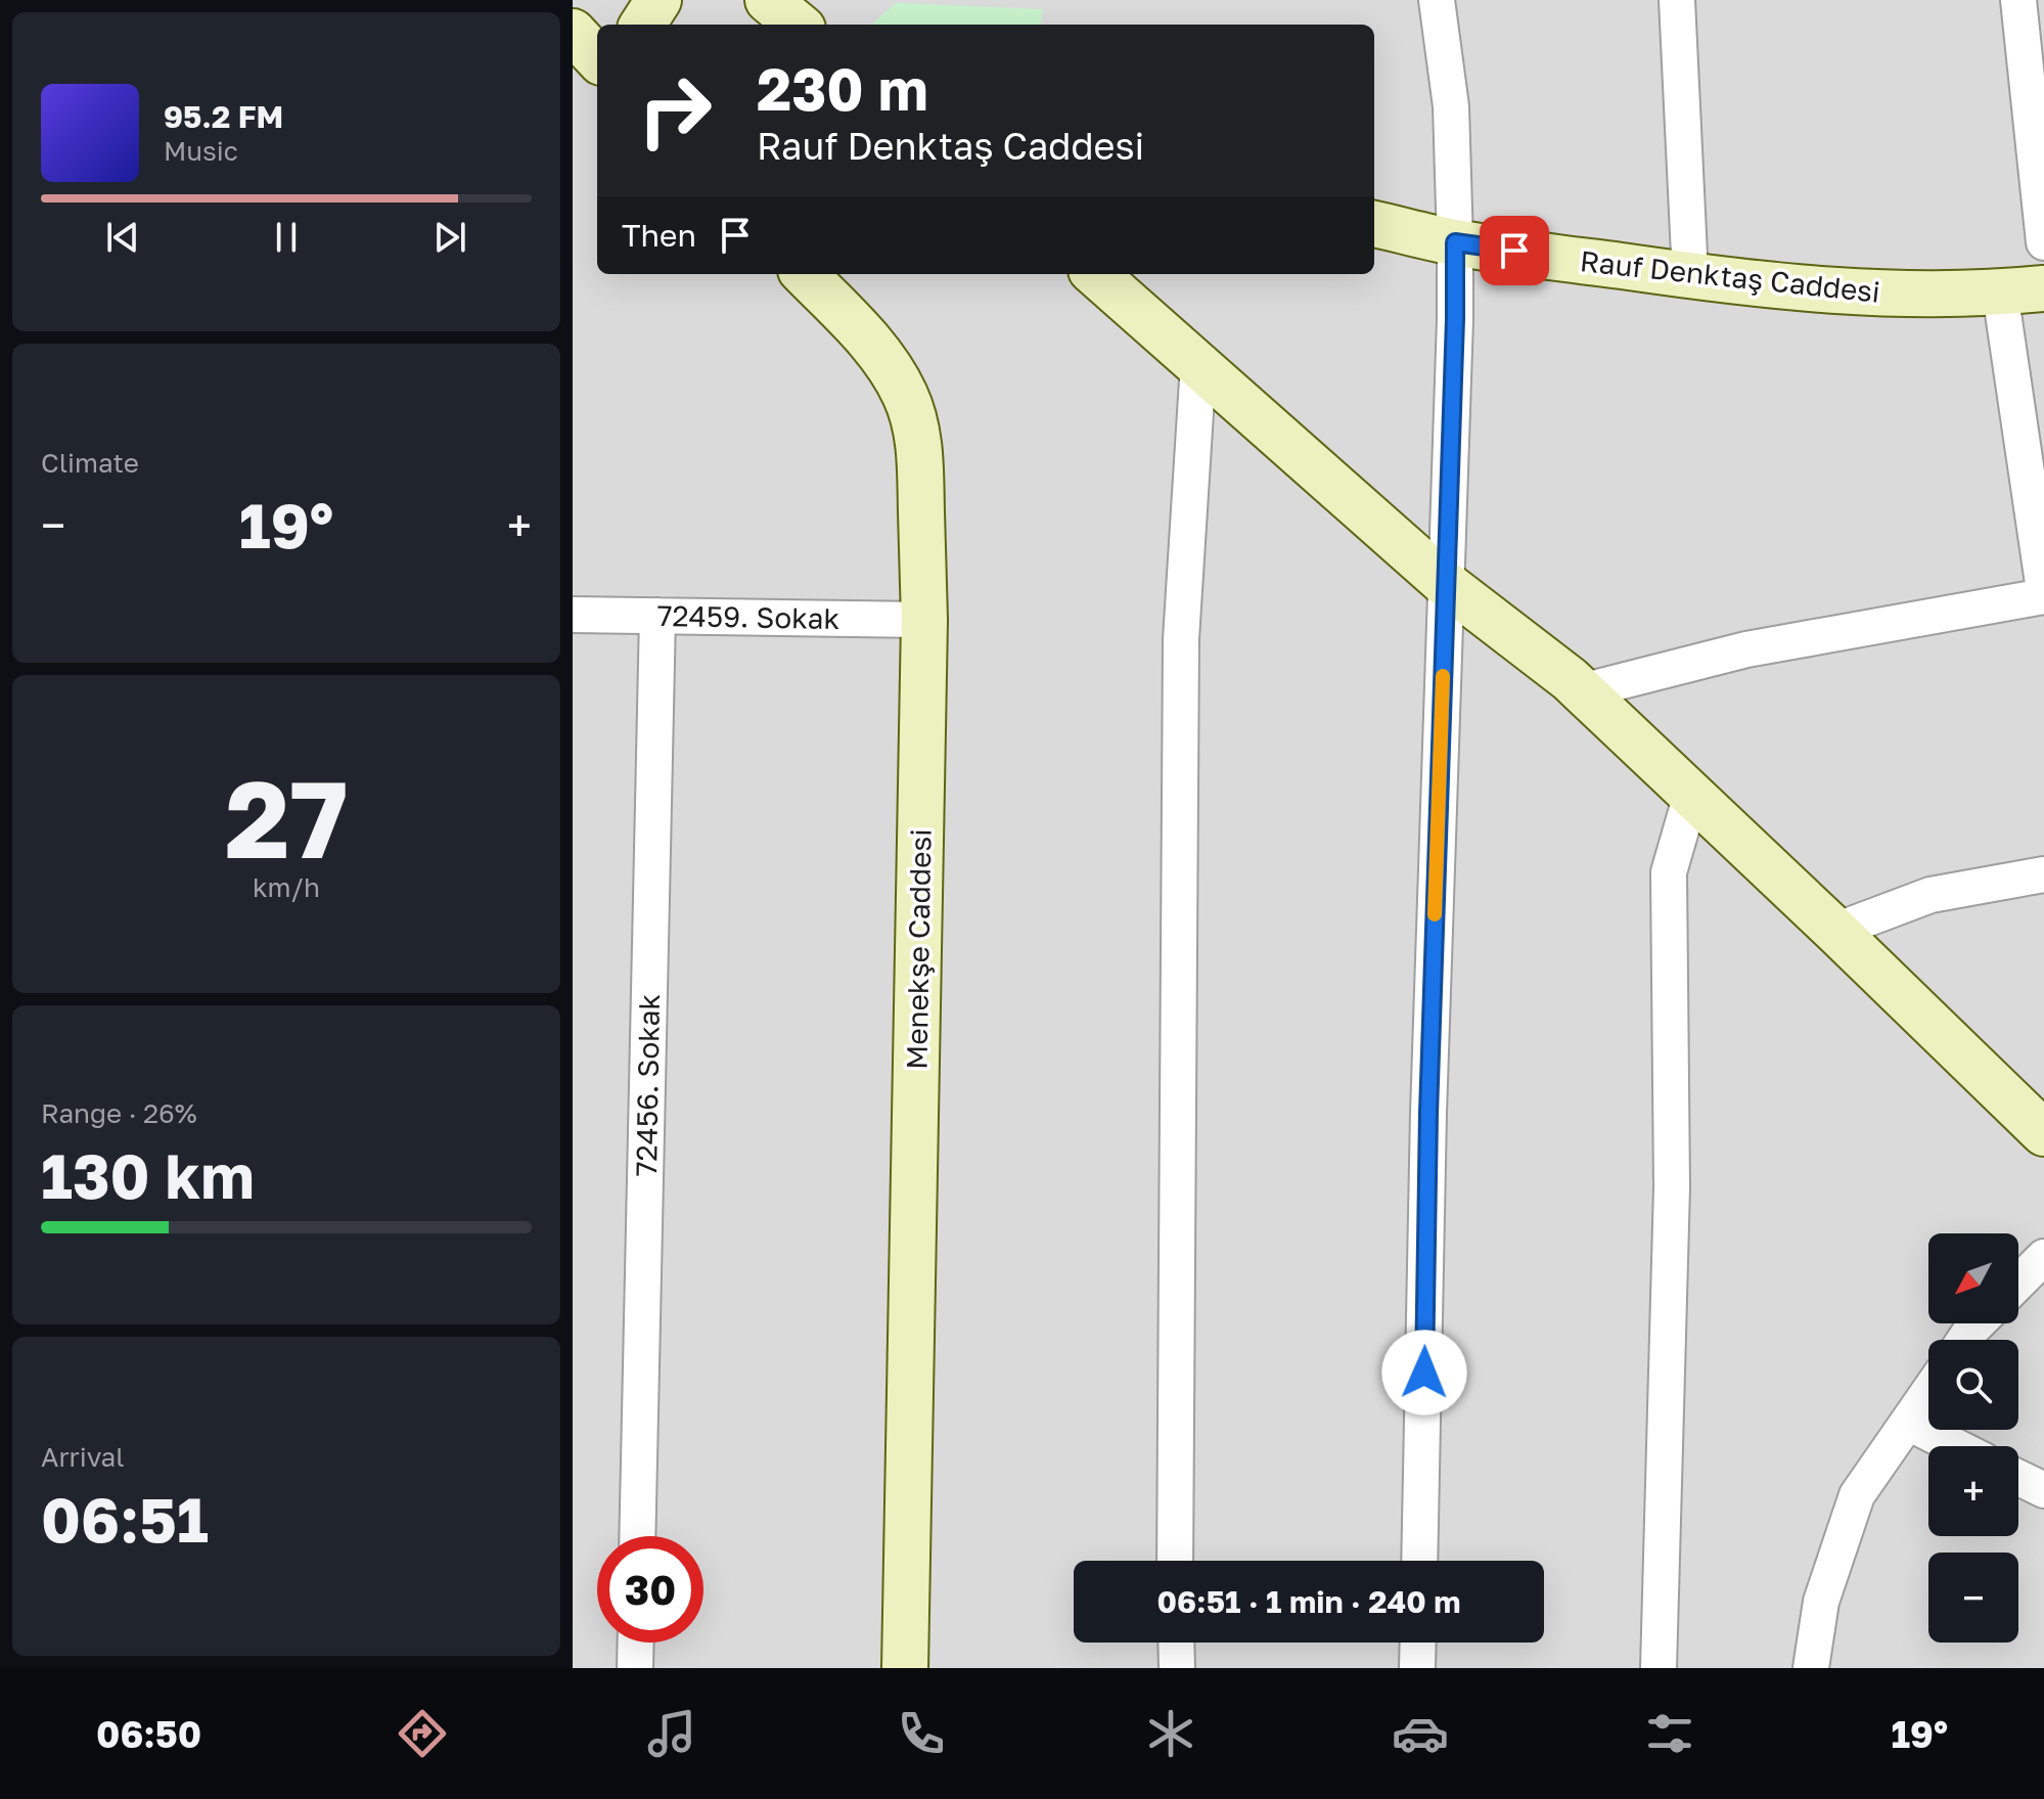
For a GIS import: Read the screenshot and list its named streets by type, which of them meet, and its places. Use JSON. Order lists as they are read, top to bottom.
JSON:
{
  "streets": {
    "street": [
      "Rauf Denktaş Caddesi",
      "72459. Sokak",
      "Menekşe Caddesi",
      "72456. Sokak"
    ]
  },
  "crossings": [
    ["72459. Sokak", "Menekşe Caddesi"],
    ["72459. Sokak", "72456. Sokak"]
  ],
  "north": "bottom left",
  "page": {
    "turn": ["230 m", "Rauf Denktaş Caddesi"],
    "song": ["95.2 FM", "Music"],
    "then": "Then",
    "tile": [
      "Climate",
      ["27", "km/h"],
      ["Range · 26%", "130 km"],
      ["Arrival", "06:51"]
    ],
    "heat": ["−", "19°", "+"],
    "map_buttons": ["+", "−"],
    "limit": "30",
    "trip": "06:51 · 1 min · 240 m",
    "tabs": ["06:50", "19°"]
  }
}
